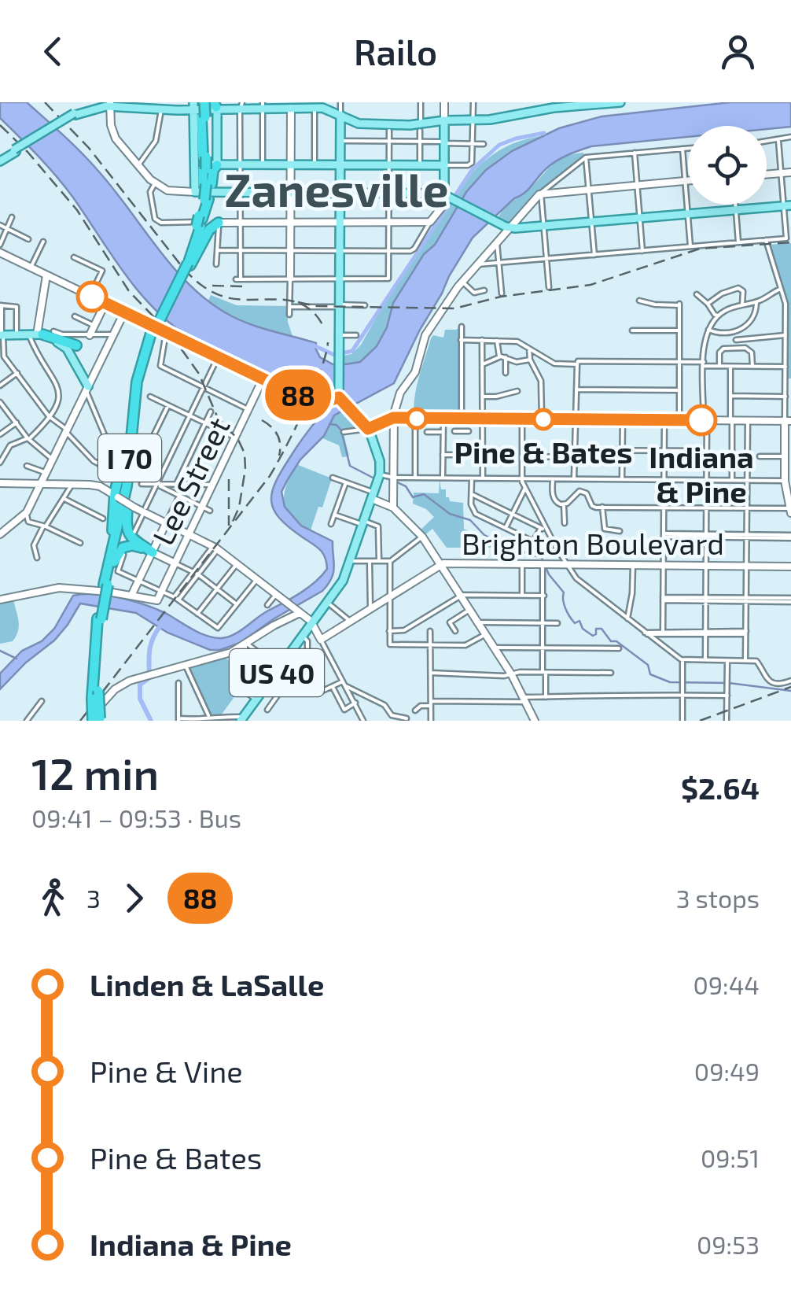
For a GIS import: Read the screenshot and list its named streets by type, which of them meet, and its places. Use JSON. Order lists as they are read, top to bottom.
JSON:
{
  "streets": {
    "highway": ["I 70"],
    "main road": ["US 40"],
    "street": ["Lee Street", "Brighton Boulevard"]
  },
  "districts": ["Zanesville"],
  "places": ["Pine & Bates", "Indiana & Pine"],
  "lines": ["bus line 88"],
  "page": {
    "header": "Railo",
    "on_map": "88",
    "heading": ["12 min", "09:41 – 09:53 · Bus", "$2.64"],
    "legs": ["3", "88", "3 stops"],
    "list": [
      {
        "name": "Linden & LaSalle",
        "value": "09:44"
      },
      {
        "name": "Pine & Vine",
        "value": "09:49"
      },
      {
        "name": "Pine & Bates",
        "value": "09:51"
      },
      {
        "name": "Indiana & Pine",
        "value": "09:53"
      }
    ]
  }
}
